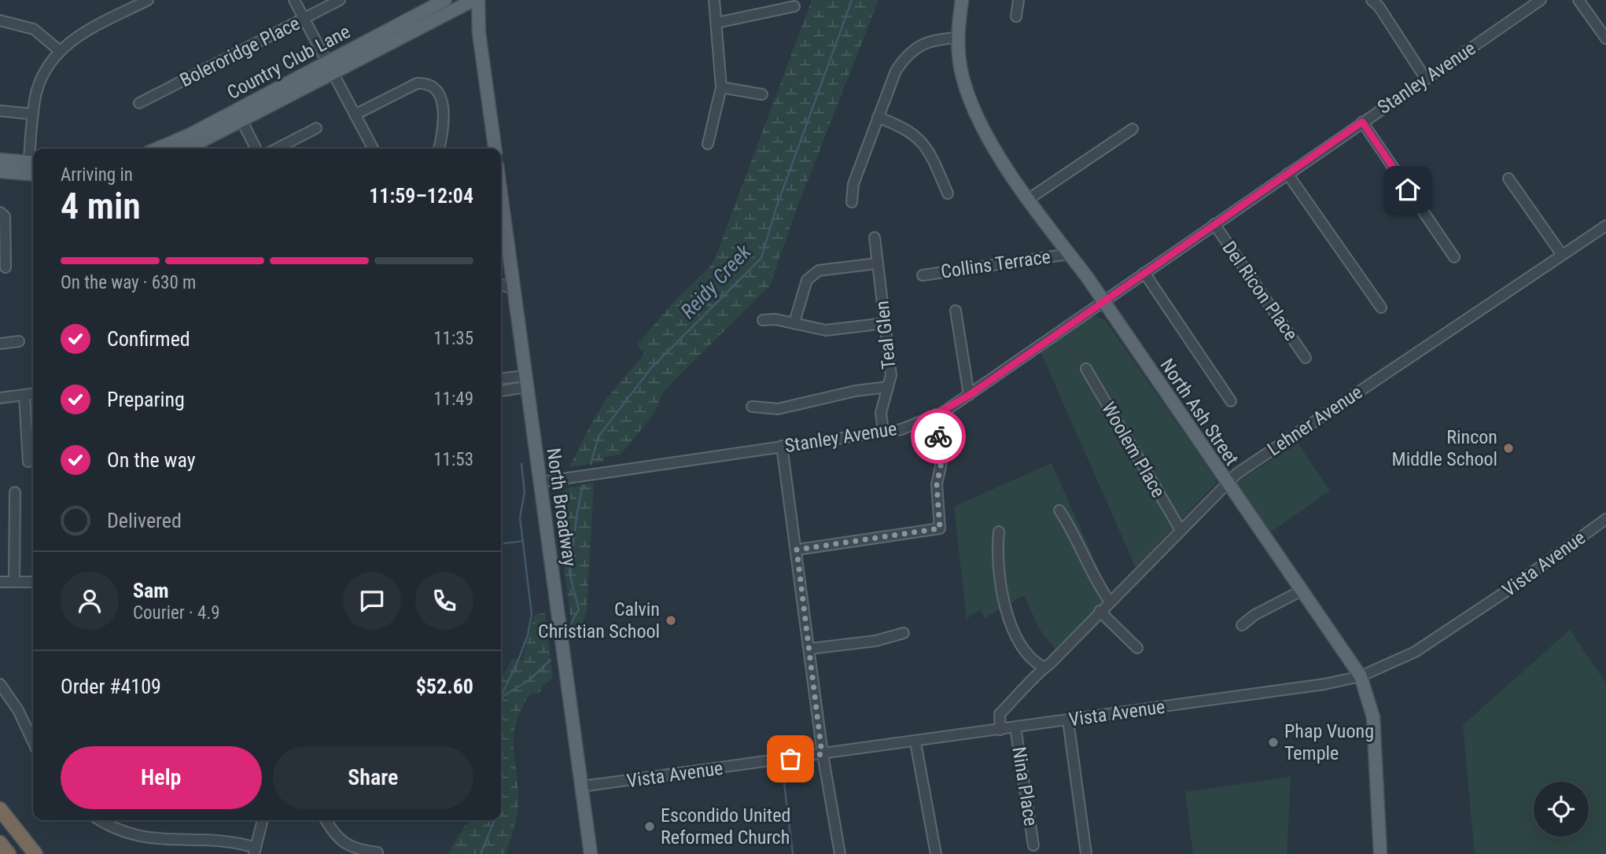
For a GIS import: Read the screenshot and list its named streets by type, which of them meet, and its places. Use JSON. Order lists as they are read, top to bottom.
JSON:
{
  "streets": {
    "main road": ["Country Club Lane", "North Ash Street", "North Broadway"],
    "street": [
      "Boleroridge Place",
      "Stanley Avenue",
      "Collins Terrace",
      "Del Ricon Place",
      "Teal Glen",
      "Lehner Avenue",
      "Woolem Place",
      "Vista Avenue",
      "Nina Place"
    ]
  },
  "crossings": [
    ["Stanley Avenue", "Del Ricon Place"],
    ["Stanley Avenue", "Teal Glen"],
    ["Stanley Avenue", "North Ash Street"],
    ["Stanley Avenue", "North Broadway"],
    ["Collins Terrace", "North Ash Street"],
    ["North Ash Street", "Lehner Avenue"],
    ["North Ash Street", "Vista Avenue"],
    ["Lehner Avenue", "Woolem Place"],
    ["Lehner Avenue", "Vista Avenue"],
    ["North Broadway", "Vista Avenue"],
    ["Vista Avenue", "Nina Place"]
  ],
  "water": ["Reidy Creek"],
  "places": [
    "Rincon Middle School",
    "Calvin Christian School",
    "Phap Vuong Temple",
    "Escondido United Reformed Church"
  ],
  "page": {
    "heading": ["4 min", "Arriving in", "11:59–12:04"],
    "panel": [
      "Sam",
      "Courier · 4.9",
      "Order #4109",
      "$52.60"
    ],
    "bar": "On the way · 630 m",
    "list": [
      ["Confirmed", "11:35"],
      ["Preparing", "11:49"],
      ["On the way", "11:53"],
      "Delivered"
    ],
    "buttons": ["Help", "Share"]
  }
}
